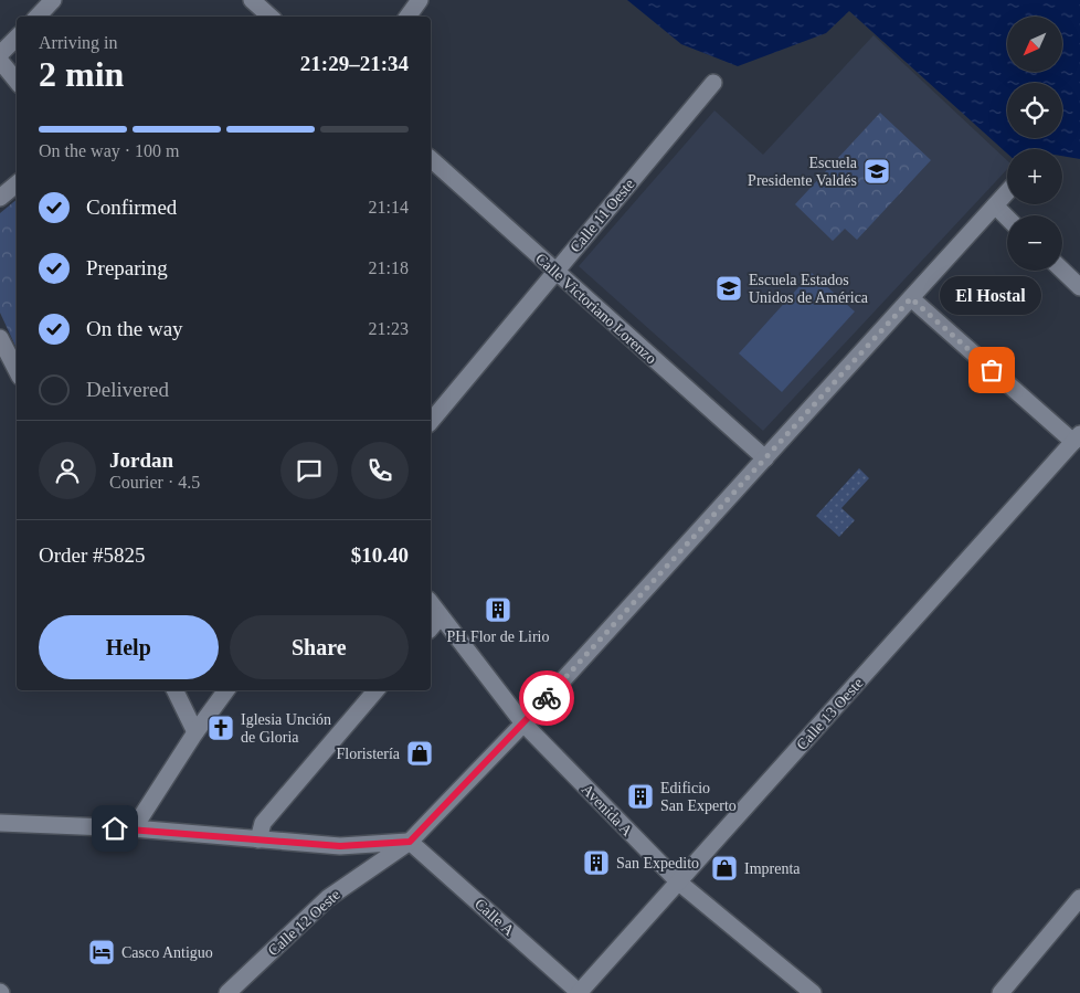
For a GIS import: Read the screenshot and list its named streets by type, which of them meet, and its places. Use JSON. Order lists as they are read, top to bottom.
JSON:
{
  "streets": {
    "street": [
      "Calle 11 Oeste",
      "Calle Victoriano Lorenzo",
      "Calle 13 Oeste",
      "Avenida A",
      "Calle A",
      "Calle 12 Oeste"
    ]
  },
  "crossings": [
    ["Calle 11 Oeste", "Calle Victoriano Lorenzo"],
    ["Calle Victoriano Lorenzo", "Calle 12 Oeste"],
    ["Calle 13 Oeste", "Avenida A"],
    ["Calle 13 Oeste", "Calle A"],
    ["Avenida A", "Calle 12 Oeste"],
    ["Calle A", "Calle 12 Oeste"]
  ],
  "places": {
    "school or university": ["Escuela Presidente Valdés", "Escuela Estados Unidos de América"],
    "other": ["El Hostal"],
    "building": ["PH Flor de Lirio", "Edificio San Experto", "San Expedito"],
    "church": ["Iglesia Unción de Gloria"],
    "shop": ["Floristería", "Imprenta"],
    "hotel": ["Casco Antiguo"]
  },
  "north": "bottom left",
  "page": {
    "map_buttons": ["+", "−"],
    "heading": ["2 min", "Arriving in", "21:29–21:34"],
    "panel": [
      "Jordan",
      "Courier · 4.5",
      "Order #5825",
      "$10.40"
    ],
    "bar": "On the way · 100 m",
    "list": [
      ["Confirmed", "21:14"],
      ["Preparing", "21:18"],
      ["On the way", "21:23"],
      "Delivered"
    ],
    "bubble": "El Hostal",
    "buttons": ["Help", "Share"]
  }
}
